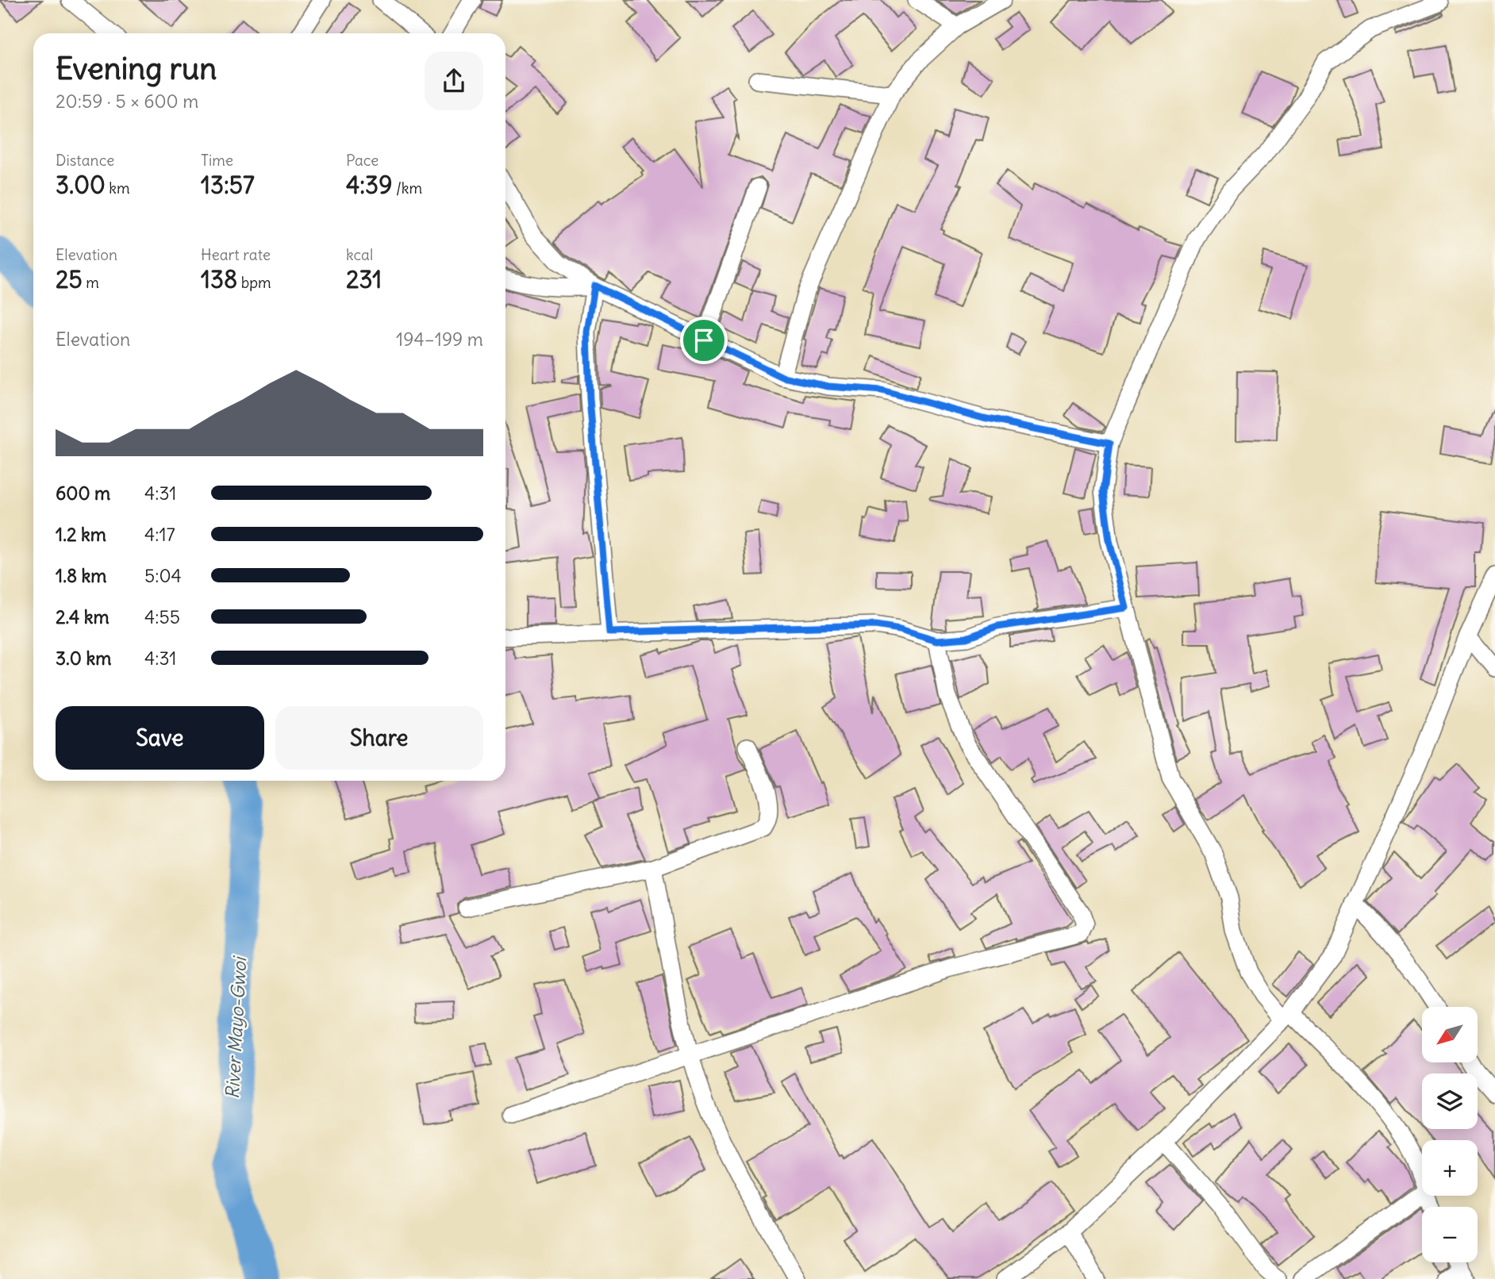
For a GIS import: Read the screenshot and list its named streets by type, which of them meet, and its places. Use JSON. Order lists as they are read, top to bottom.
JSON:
{
  "water": ["River Mayo-Gwoi"],
  "north": "bottom left",
  "page": {
    "heading": ["Evening run", "20:59 · 5 × 600 m"],
    "stats": [
      ["Distance", "3.00 km"],
      ["Time", "13:57"],
      ["Pace", "4:39 /km"],
      ["Elevation", "25 m"],
      ["Heart rate", "138 bpm"],
      ["kcal", "231"]
    ],
    "chart": ["Elevation", "194–199 m"],
    "list": [
      {
        "name": "600 m",
        "note": "4:31"
      },
      {
        "name": "1.2 km",
        "note": "4:17"
      },
      {
        "name": "1.8 km",
        "note": "5:04"
      },
      {
        "name": "2.4 km",
        "note": "4:55"
      },
      {
        "name": "3.0 km",
        "note": "4:31"
      }
    ],
    "buttons": ["Save", "Share"],
    "map_buttons": ["+", "−"]
  }
}
